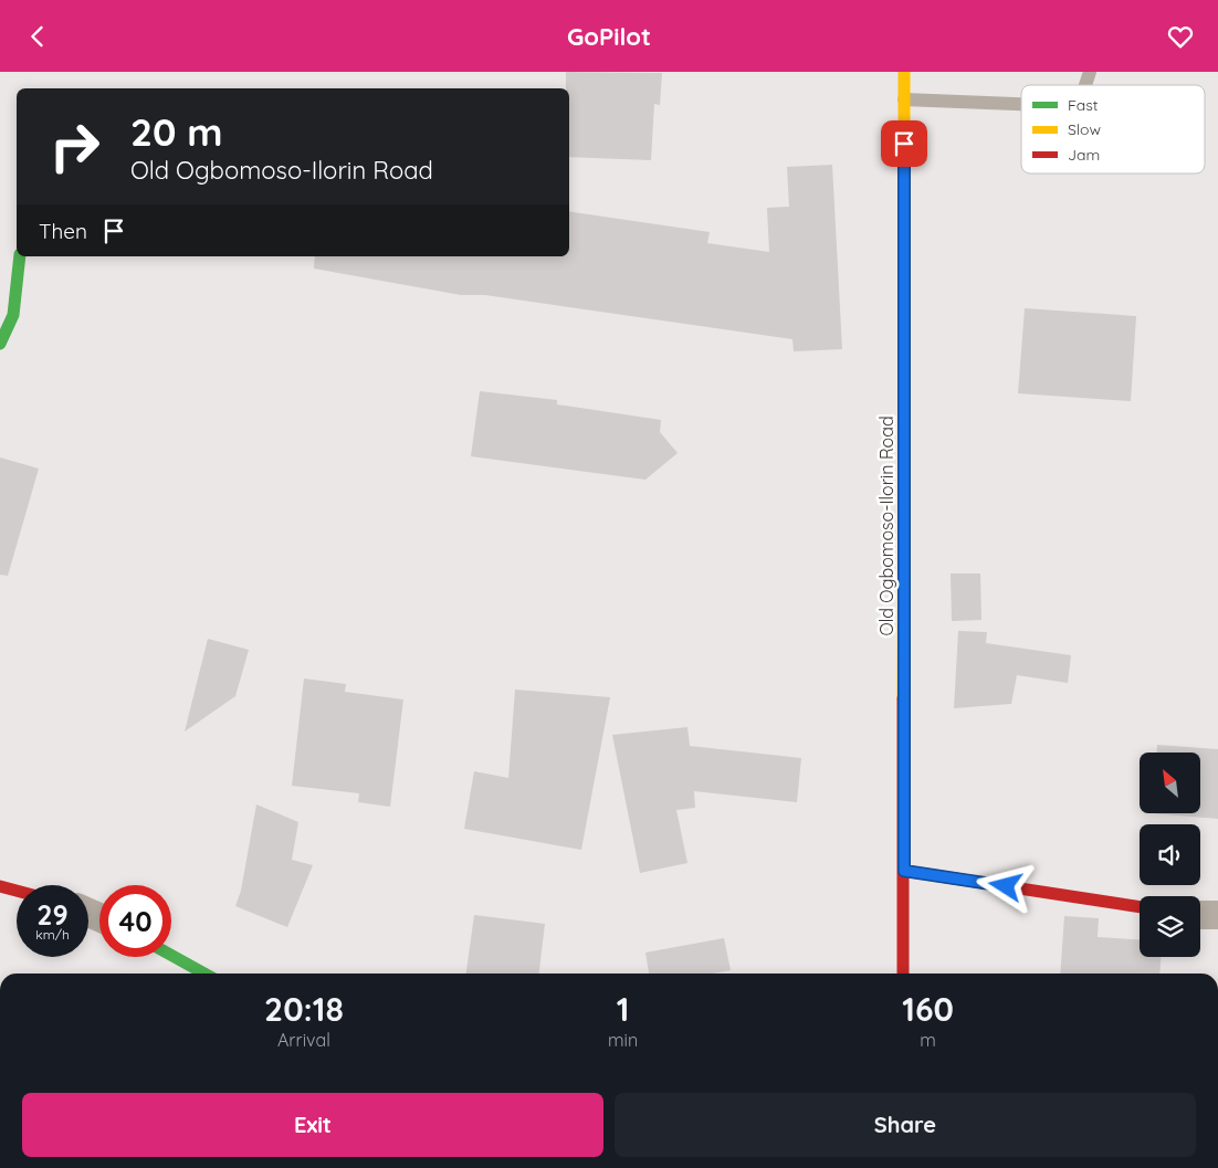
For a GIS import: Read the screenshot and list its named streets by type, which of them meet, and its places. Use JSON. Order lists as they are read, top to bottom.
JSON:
{
  "streets": {
    "main road": ["Old Ogbomoso-Ilorin Road"]
  },
  "legend": ["Fast", "Slow", "Jam"],
  "north": "top left",
  "page": {
    "header": "GoPilot",
    "turn": ["20 m", "Old Ogbomoso-Ilorin Road"],
    "then": "Then",
    "speed": "29 km/h",
    "limit": "40",
    "eta": [
      "20:18",
      "Arrival",
      "1",
      "min",
      "160",
      "m"
    ],
    "buttons": ["Exit", "Share"]
  }
}
